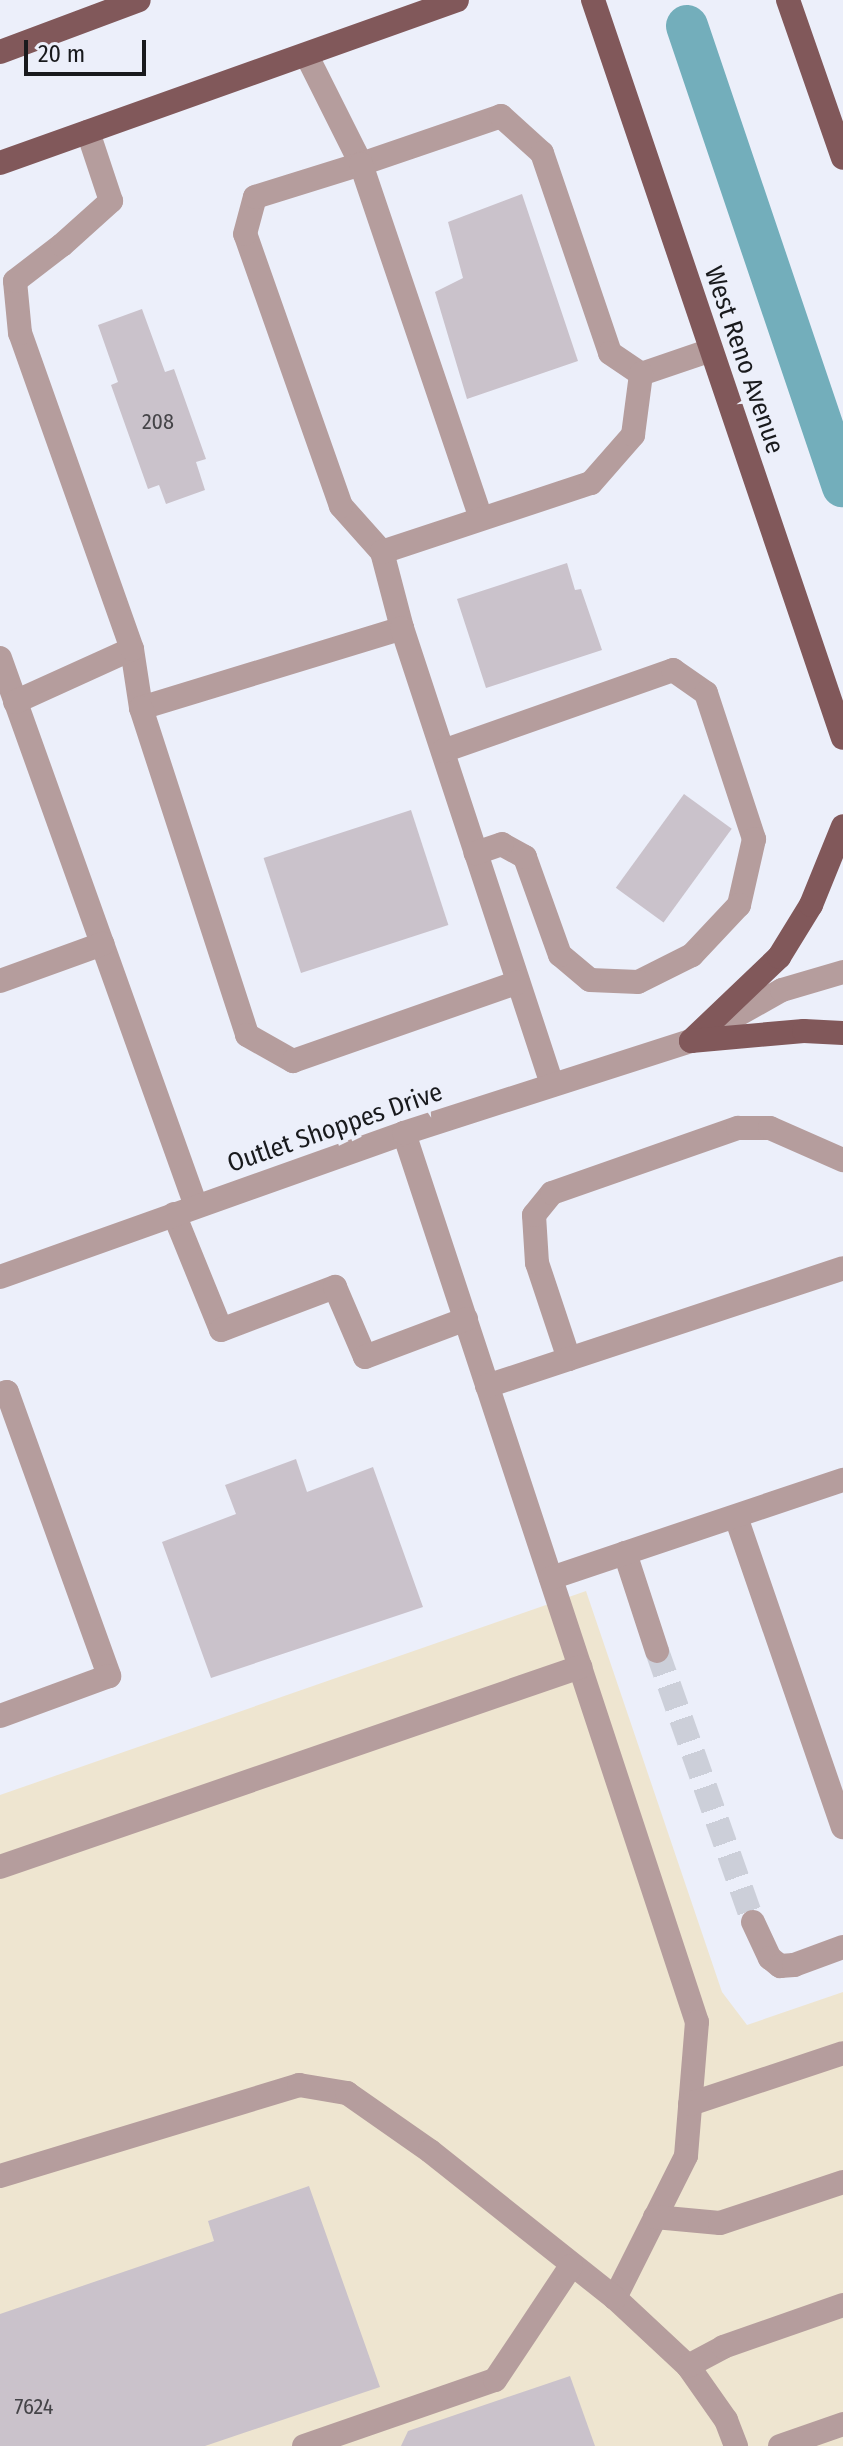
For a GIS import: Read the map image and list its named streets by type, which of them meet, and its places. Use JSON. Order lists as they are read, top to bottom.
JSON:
{
  "streets": {
    "main road": ["West Reno Avenue"],
    "street": ["Outlet Shoppes Drive"]
  },
  "house_numbers": ["208", "7624"],
  "scale_bar": "20 m"
}
